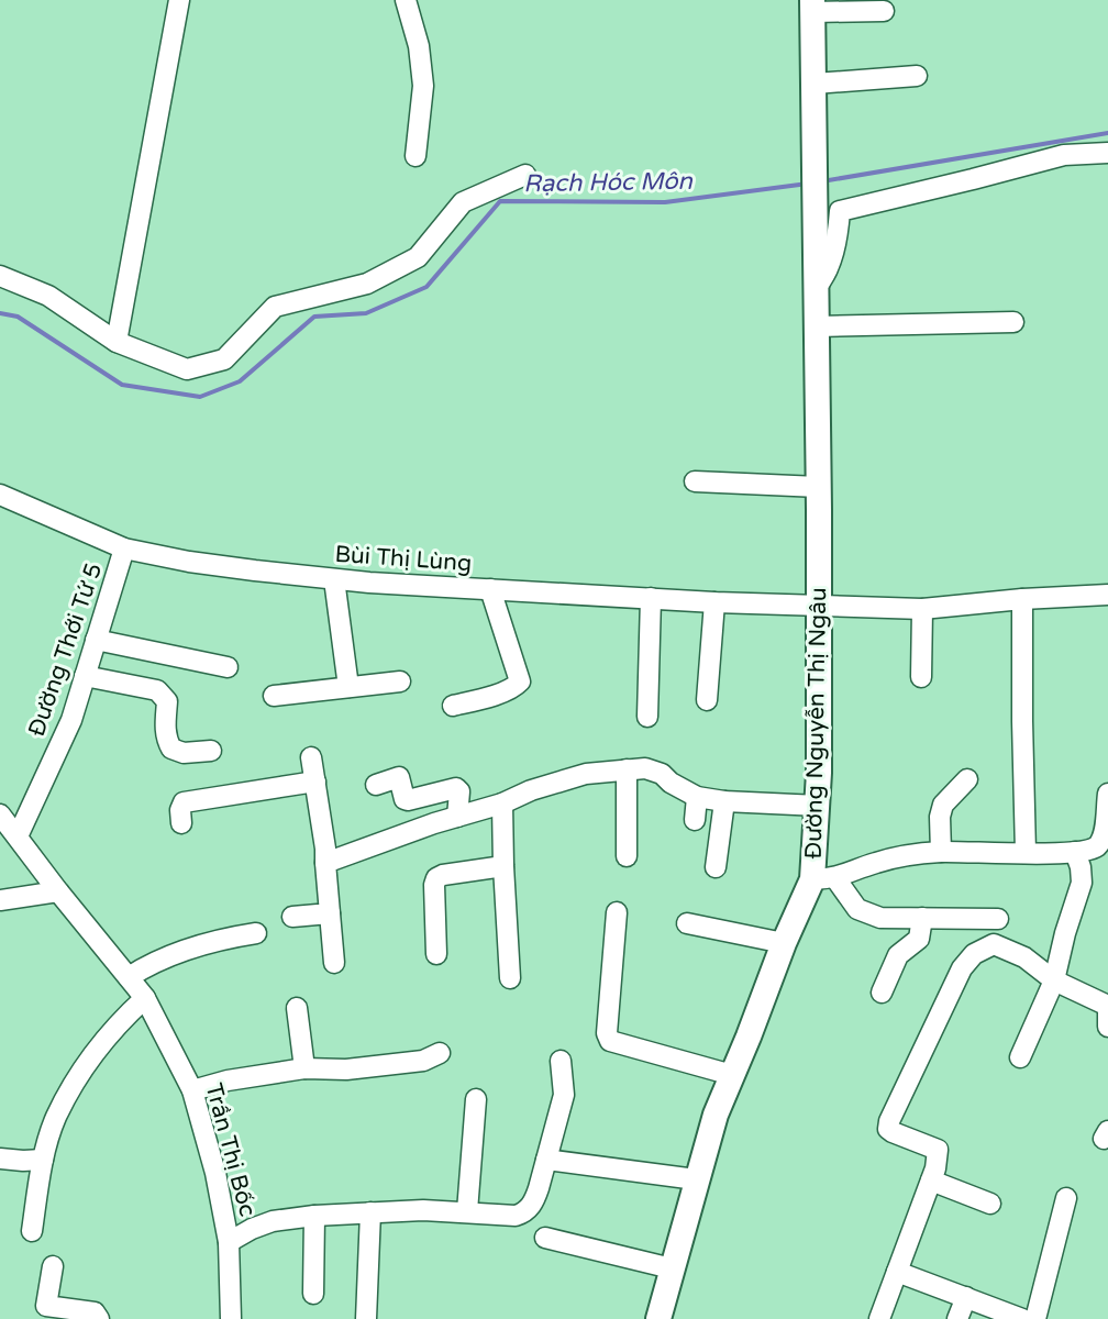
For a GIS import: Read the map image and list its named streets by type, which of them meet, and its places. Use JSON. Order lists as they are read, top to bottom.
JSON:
{
  "streets": {
    "main road": ["Đường Nguyễn Thị Ngâu"],
    "street": ["Bùi Thị Lùng", "Đường Thới Tứ 5", "Trần Thị Bốc"]
  },
  "crossings": [
    ["Bùi Thị Lùng", "Đường Thới Tứ 5"],
    ["Bùi Thị Lùng", "Đường Nguyễn Thị Ngâu"],
    ["Đường Thới Tứ 5", "Trần Thị Bốc"]
  ],
  "water": ["Rạch Hóc Môn"]
}
